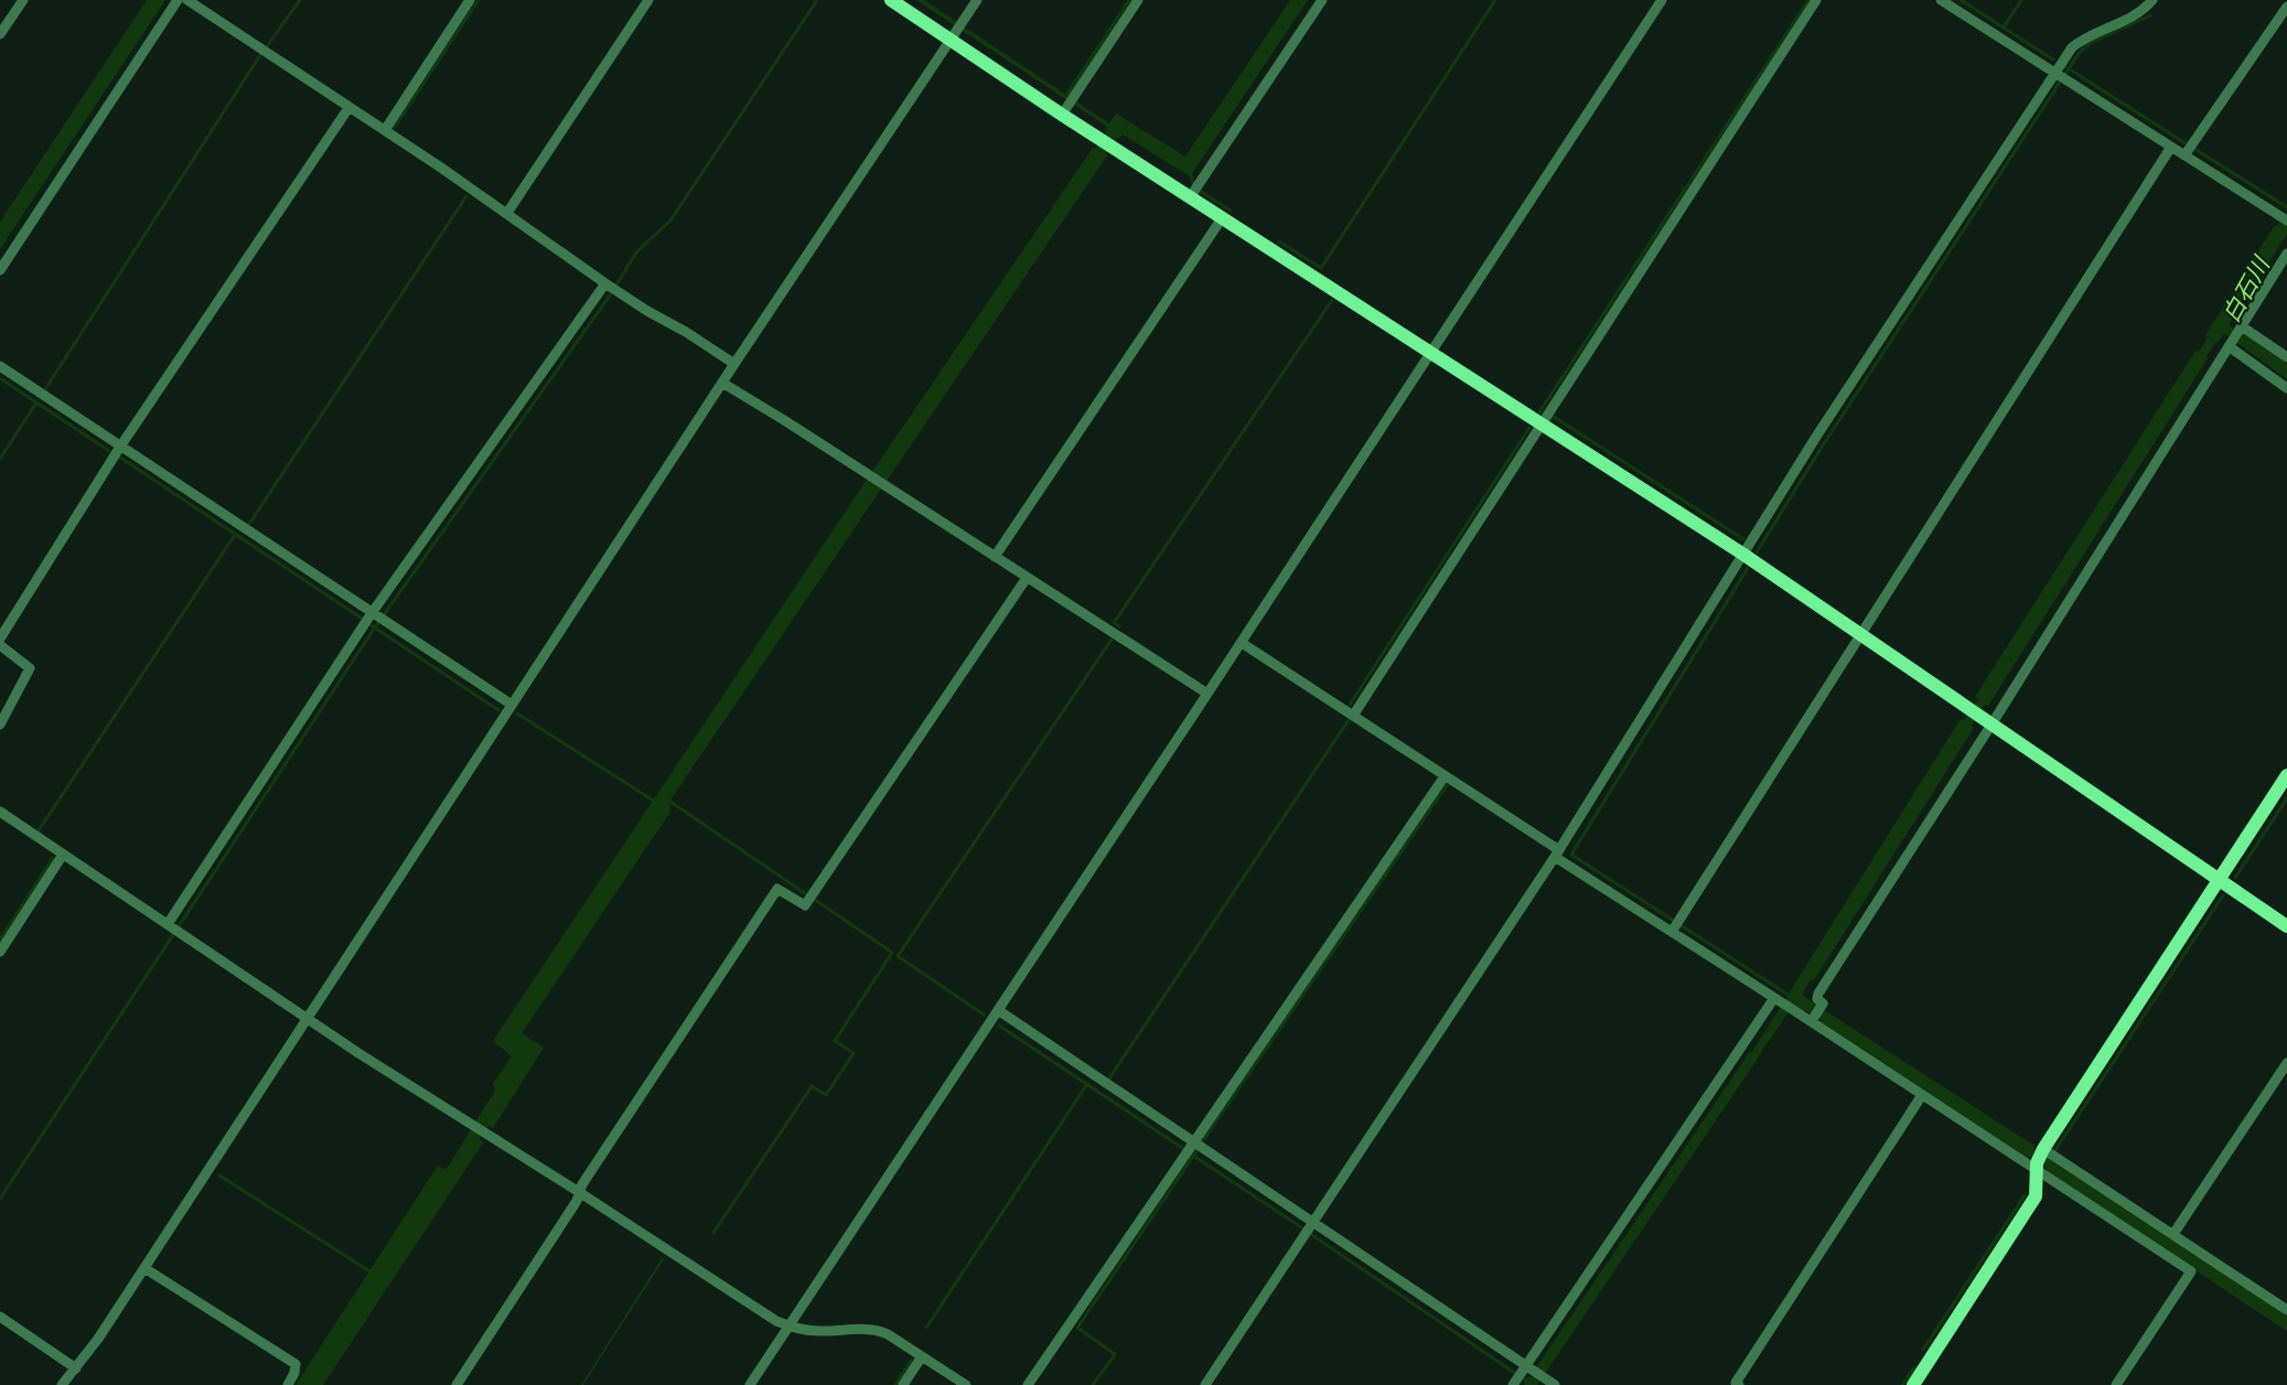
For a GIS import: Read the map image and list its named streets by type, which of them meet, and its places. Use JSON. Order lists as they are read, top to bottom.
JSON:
{
  "water": ["白石川"]
}
